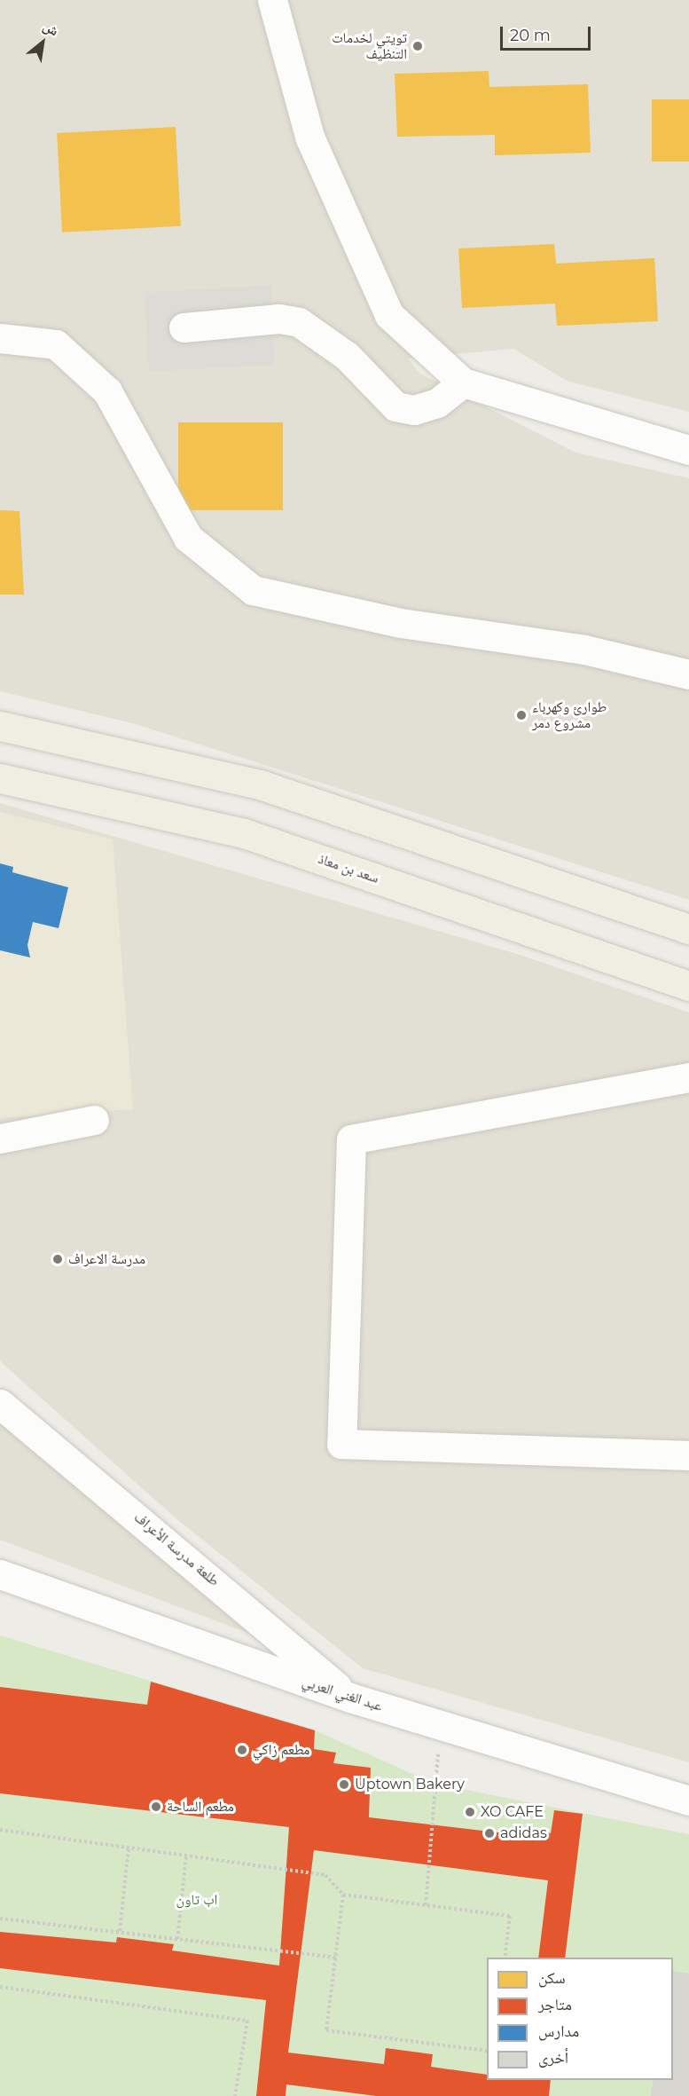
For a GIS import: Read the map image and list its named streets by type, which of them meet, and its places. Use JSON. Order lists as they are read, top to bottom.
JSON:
{
  "streets": {
    "main road": ["سعد بن معاذ"],
    "street": ["طلعة مدرسة الأعراف", "عبد الغني العربي"]
  },
  "crossings": [
    ["طلعة مدرسة الأعراف", "عبد الغني العربي"]
  ],
  "parks": ["اب تاون"],
  "places": [
    "تويتي لخدمات التنظيف",
    "طوارئ وكهرباء مشروع دمر",
    "مدرسة الاعراف",
    "مطعم زاكي",
    "Uptown Bakery",
    "مطعم الساحة",
    "XO CAFE",
    "adidas"
  ],
  "legend": [
    "سكن",
    "متاجر",
    "مدارس",
    "أخرى"
  ],
  "scale_bar": "20 m",
  "north": "top right"
}
